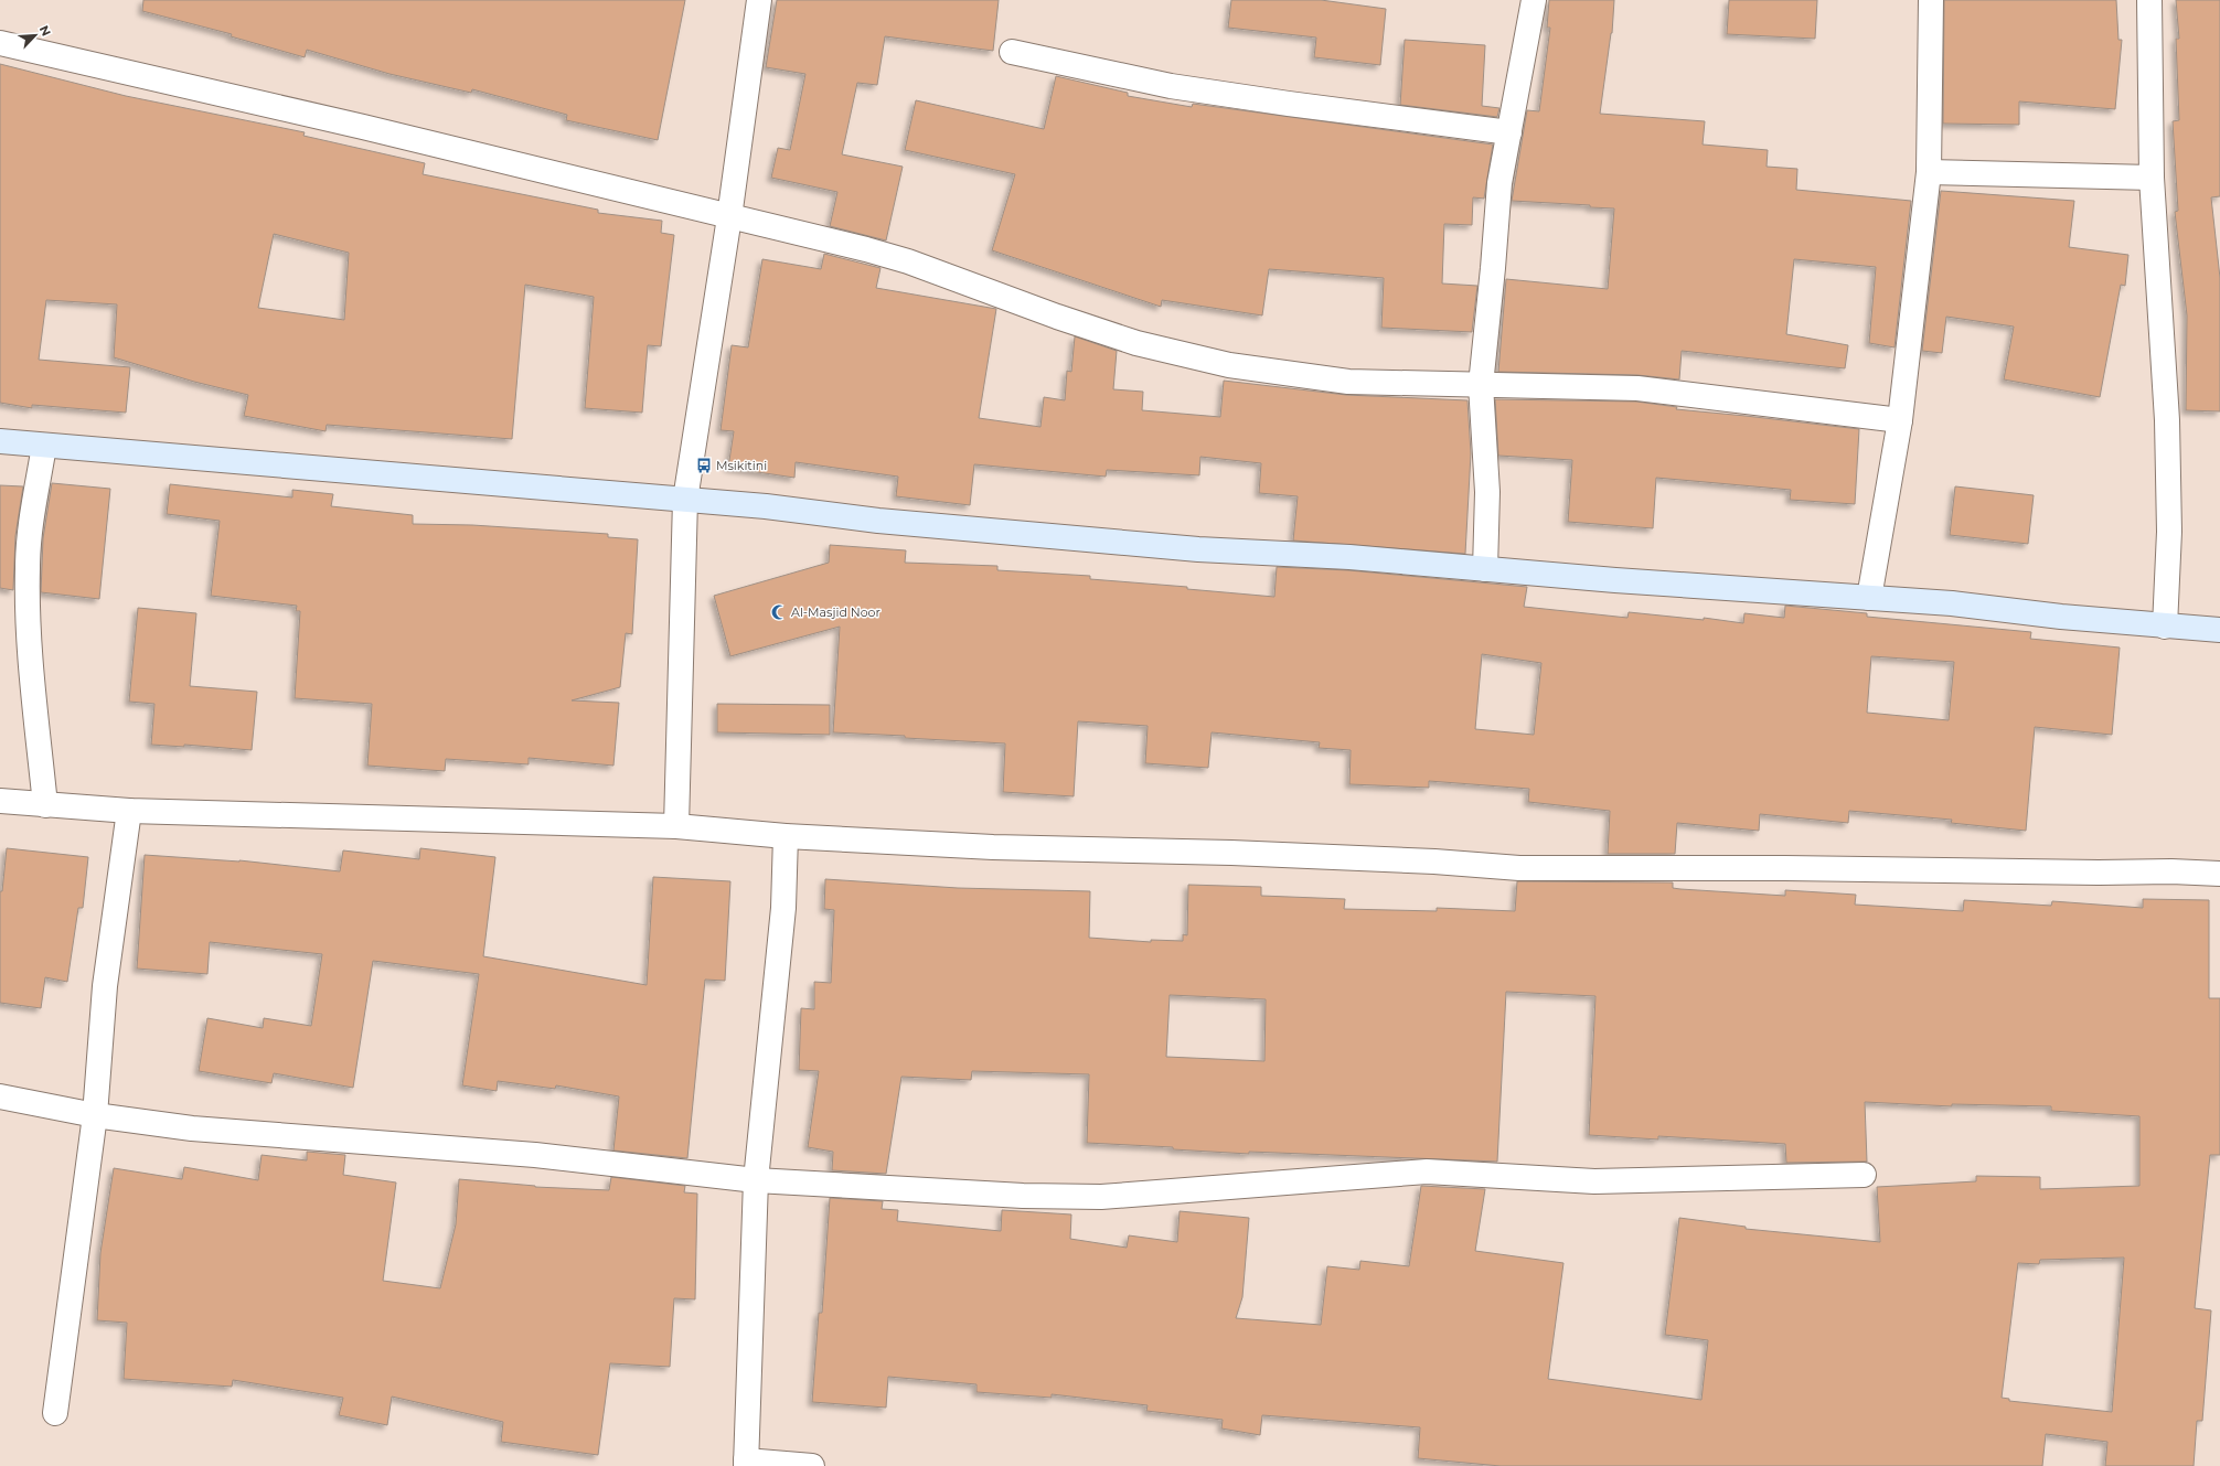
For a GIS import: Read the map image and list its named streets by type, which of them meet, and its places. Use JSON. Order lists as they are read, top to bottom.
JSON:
{
  "places": {
    "bus stop": ["Msikitini"],
    "mosque": ["Al-Masjid Noor"]
  },
  "north": "top right"
}
